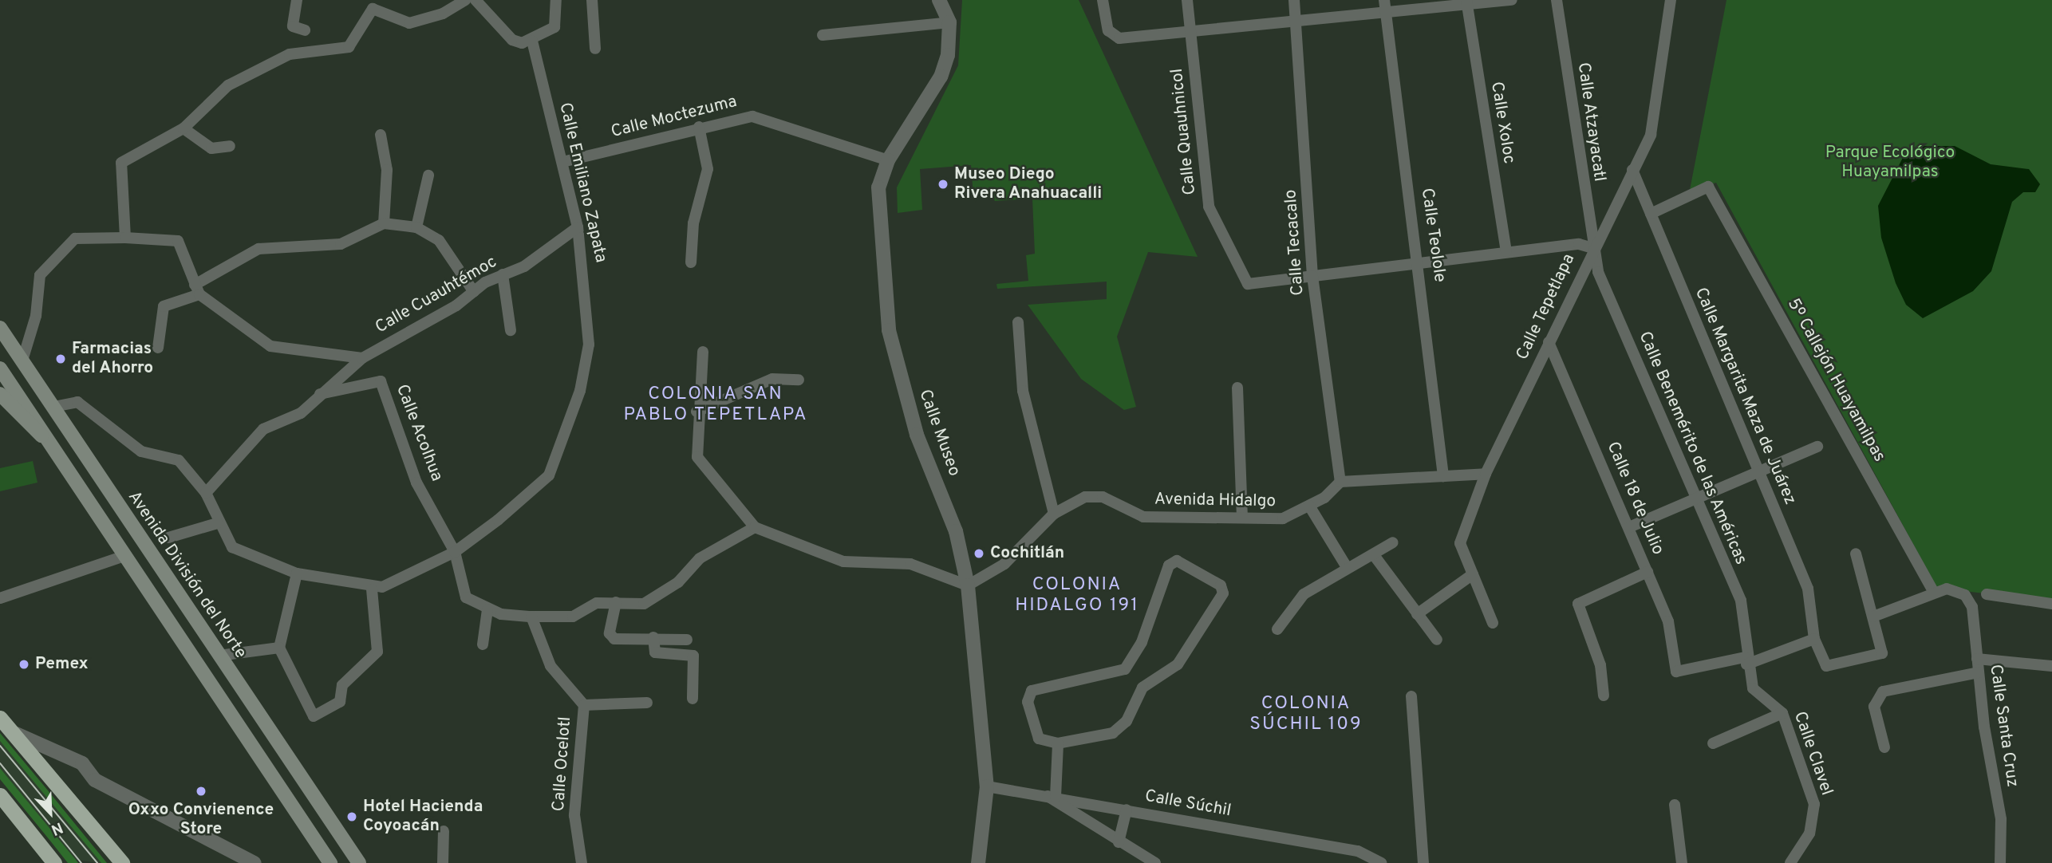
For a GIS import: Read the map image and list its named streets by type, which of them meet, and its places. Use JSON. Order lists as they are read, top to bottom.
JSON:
{
  "streets": {
    "main road": ["Avenida División del Norte"],
    "street": [
      "Calle Moctezuma",
      "Calle Atzayacatl",
      "Calle Xoloc",
      "Calle Quauhnicol",
      "Calle Emiliano Zapata",
      "Calle Teolole",
      "Calle Tecacalo",
      "Calle Cuauhtémoc",
      "Calle Tepetlapa",
      "5º Callejón Huayamilpas",
      "Calle Margarita Maza de Juárez",
      "Calle Acolhua",
      "Calle Museo",
      "Calle Benemérito de las Américas",
      "Calle 18 de Julio",
      "Avenida Hidalgo",
      "Calle Santa Cruz",
      "Calle Clavel",
      "Calle Ocelotl",
      "Calle Súchil"
    ]
  },
  "crossings": [
    ["Calle Moctezuma", "Calle Emiliano Zapata"],
    ["Calle Moctezuma", "Calle Museo"],
    ["Calle Atzayacatl", "Calle Tepetlapa"],
    ["Calle Atzayacatl", "Calle Benemérito de las Américas"],
    ["Calle Quauhnicol", "Calle Tecacalo"],
    ["Calle Emiliano Zapata", "Calle Cuauhtémoc"],
    ["Calle Emiliano Zapata", "Calle Acolhua"],
    ["Calle Tecacalo", "Avenida Hidalgo"],
    ["Calle Cuauhtémoc", "Calle Acolhua"],
    ["Calle Tepetlapa", "Calle Margarita Maza de Juárez"],
    ["Calle Tepetlapa", "Calle Benemérito de las Américas"],
    ["Calle Tepetlapa", "Calle 18 de Julio"],
    ["5º Callejón Huayamilpas", "Calle Margarita Maza de Juárez"],
    ["5º Callejón Huayamilpas", "Calle Santa Cruz"],
    ["Calle Museo", "Avenida Hidalgo"],
    ["Calle Museo", "Calle Súchil"],
    ["Calle Benemérito de las Américas", "Calle 18 de Julio"],
    ["Calle Benemérito de las Américas", "Calle Clavel"],
    ["Calle 18 de Julio", "Calle Clavel"]
  ],
  "districts": ["COLONIA SAN PABLO TEPETLAPA", "COLONIA HIDALGO 191", "COLONIA SÚCHIL 109"],
  "parks": ["Parque Ecológico Huayamilpas"],
  "places": [
    "Museo Diego Rivera Anahuacalli",
    "Farmacias del Ahorro",
    "Cochitlán",
    "Pemex",
    "Oxxo Convienence Store",
    "Hotel Hacienda Coyoacán"
  ],
  "north": "bottom right"
}
